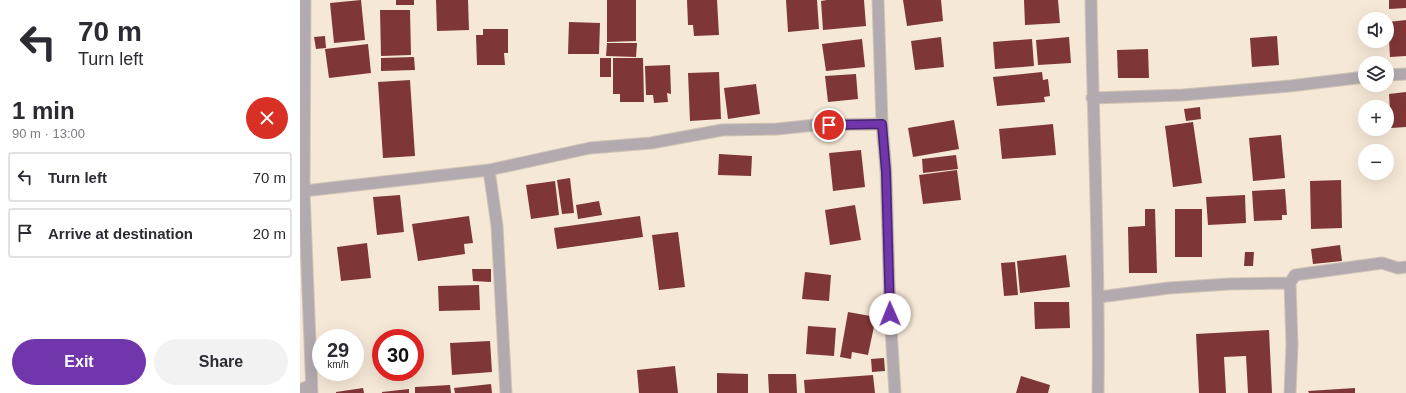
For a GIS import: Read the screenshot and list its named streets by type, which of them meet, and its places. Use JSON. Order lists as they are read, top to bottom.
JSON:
{
  "page": {
    "turn": ["70 m", "Turn left"],
    "map_buttons": ["+", "−"],
    "heading": ["1 min", "90 m · 13:00"],
    "list": [
      {
        "name": "Turn left",
        "value": "70 m"
      },
      {
        "name": "Arrive at destination",
        "value": "20 m"
      }
    ],
    "speed": "29 km/h",
    "limit": "30",
    "buttons": ["Exit", "Share"]
  }
}
